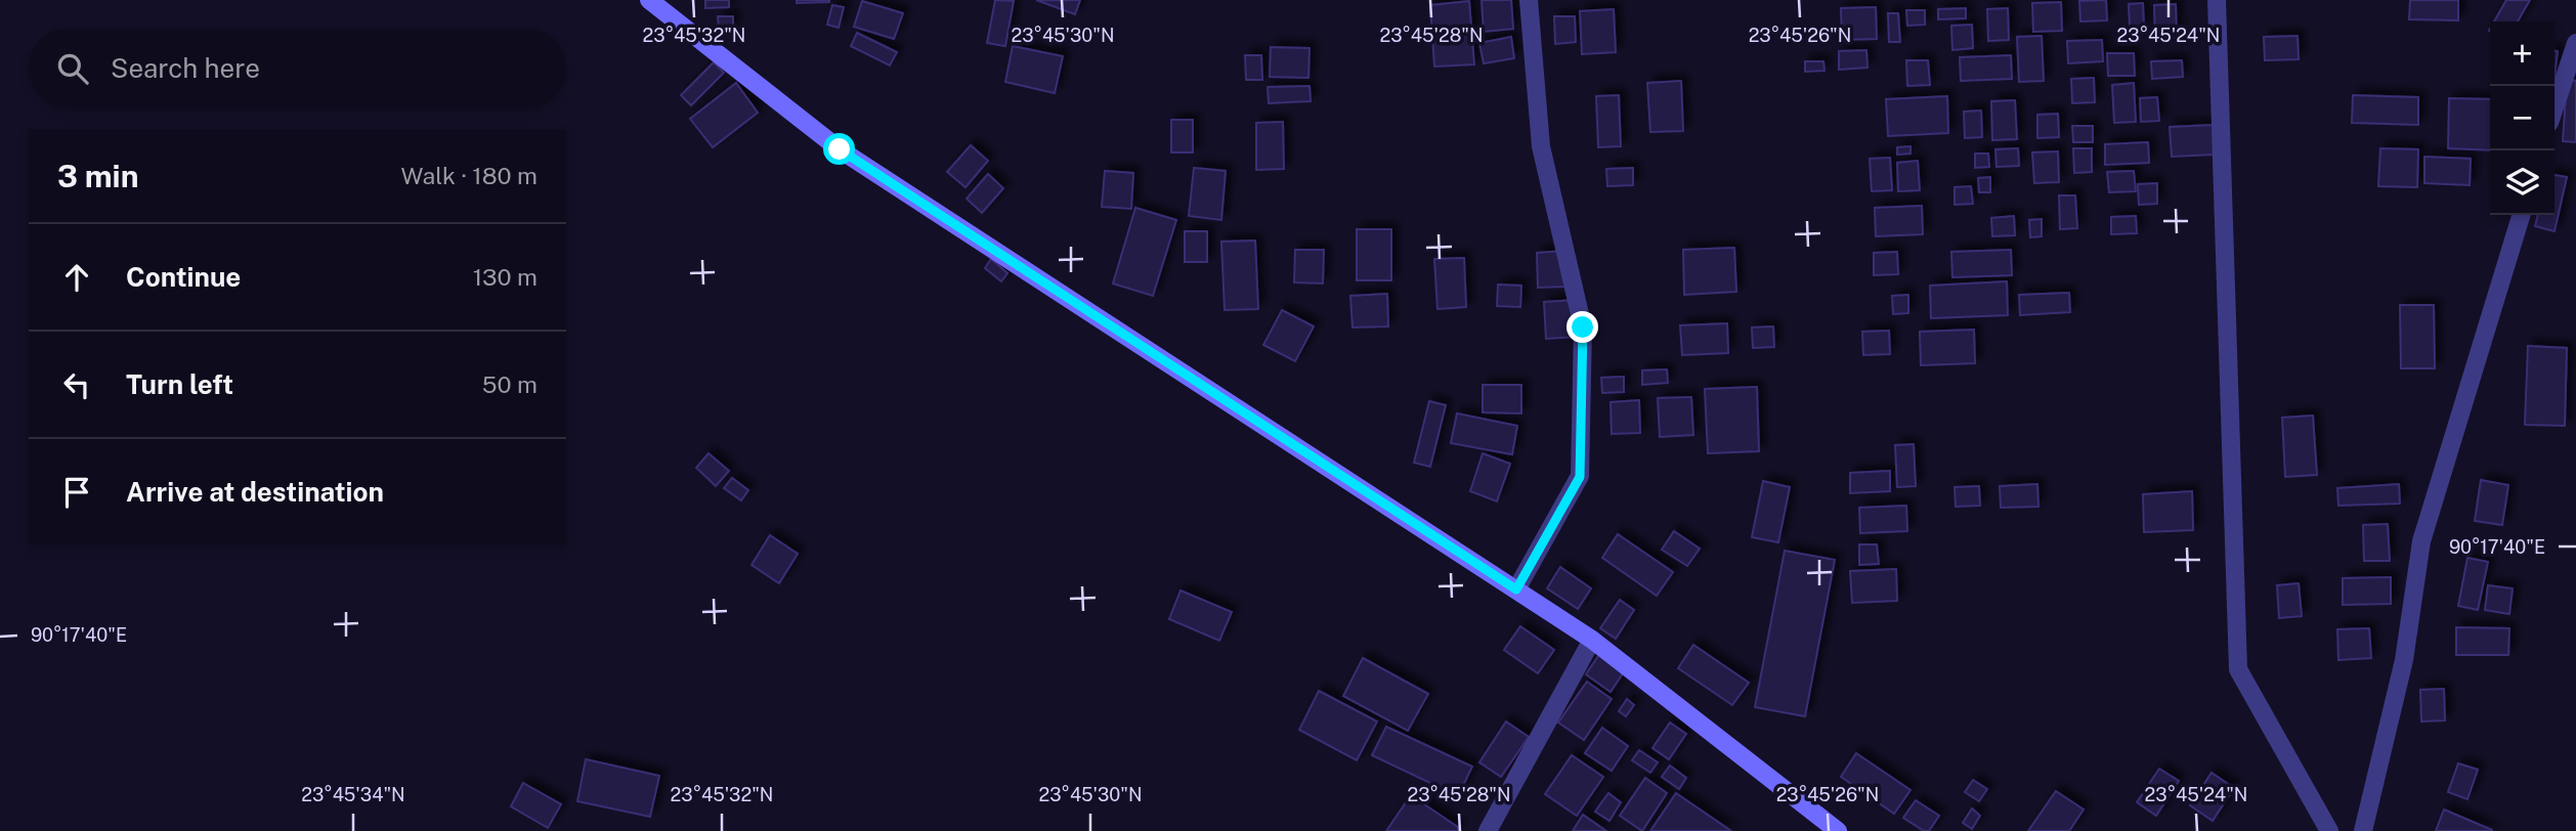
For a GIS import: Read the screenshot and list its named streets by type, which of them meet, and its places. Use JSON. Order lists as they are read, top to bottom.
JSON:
{
  "page": {
    "map_buttons": ["+", "−"],
    "search": "Search here",
    "heading": ["3 min", "Walk · 180 m"],
    "list": [
      ["Continue", "130 m"],
      ["Turn left", "50 m"],
      "Arrive at destination"
    ]
  },
  "coordinates": [
    "23°45'32\"N",
    "23°45'30\"N",
    "23°45'28\"N",
    "23°45'26\"N",
    "23°45'24\"N",
    "90°17'40\"E",
    "23°45'34\"N"
  ]
}
